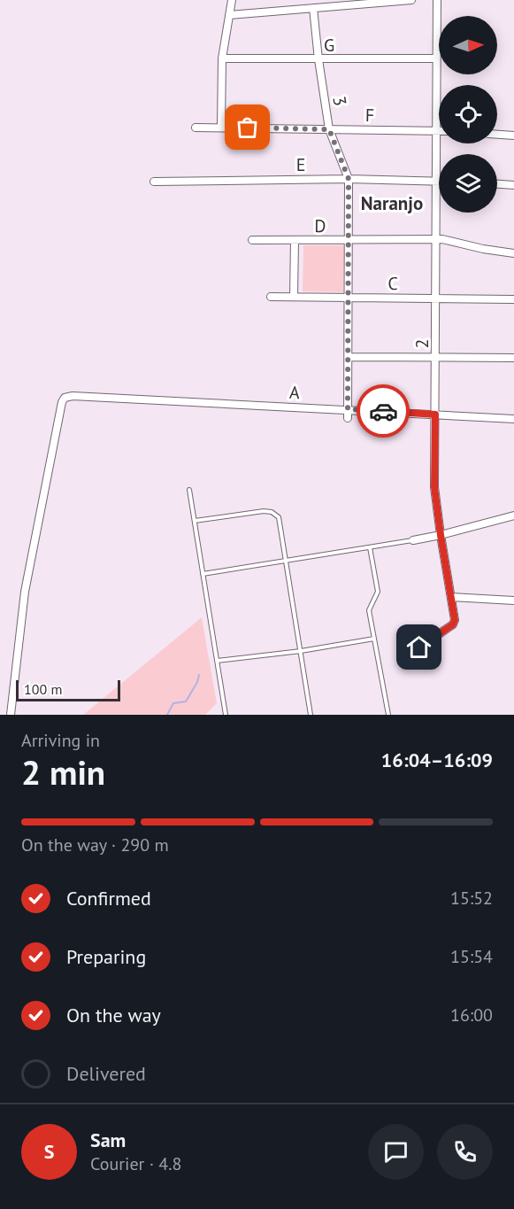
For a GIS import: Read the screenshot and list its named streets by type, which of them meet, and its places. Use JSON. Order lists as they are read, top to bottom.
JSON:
{
  "streets": {
    "street": [
      "G",
      "3",
      "F",
      "E",
      "D",
      "C",
      "2",
      "A"
    ]
  },
  "crossings": [
    ["G", "3"],
    ["G", "2"],
    ["3", "F"],
    ["3", "E"],
    ["3", "D"],
    ["3", "C"],
    ["3", "A"],
    ["F", "2"],
    ["E", "2"],
    ["D", "2"],
    ["C", "2"],
    ["2", "A"]
  ],
  "districts": ["Naranjo"],
  "scale_bar": "100 m",
  "north": "right",
  "page": {
    "scale": "100 m",
    "heading": ["2 min", "Arriving in", "16:04–16:09"],
    "panel": ["Sam", "Courier · 4.8"],
    "bar": "On the way · 290 m",
    "list": [
      ["Confirmed", "15:52"],
      ["Preparing", "15:54"],
      ["On the way", "16:00"],
      "Delivered"
    ],
    "round": "S"
  }
}
